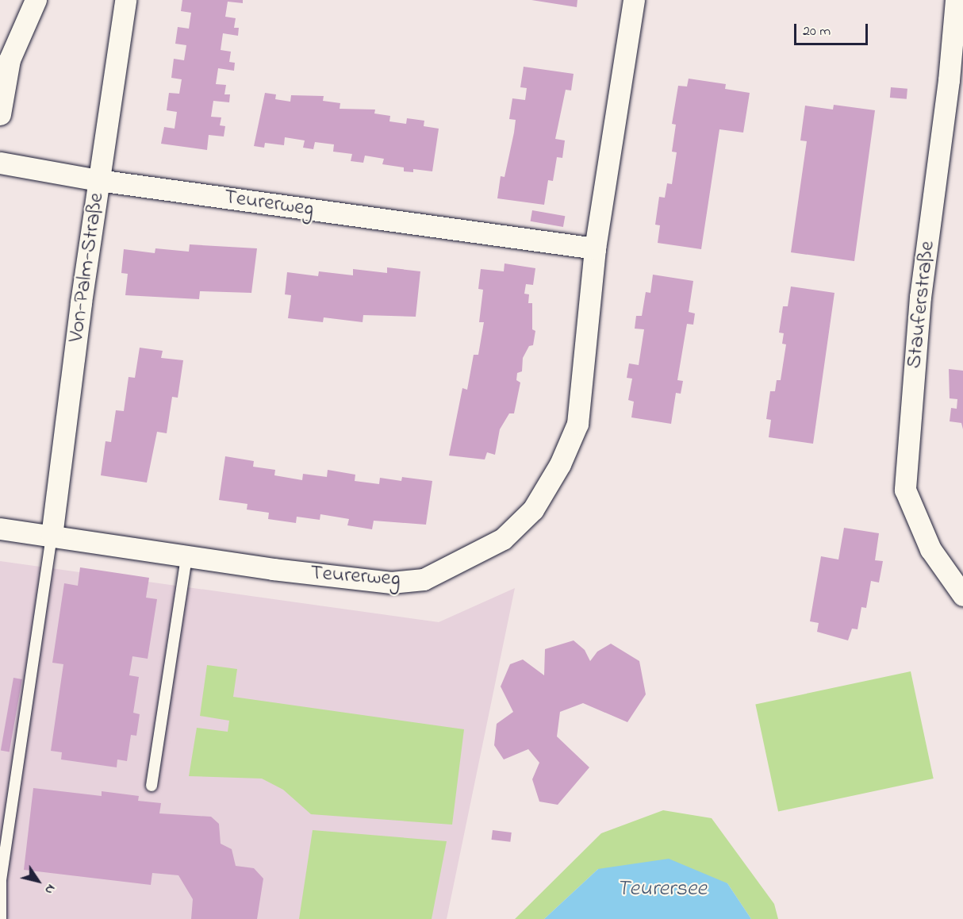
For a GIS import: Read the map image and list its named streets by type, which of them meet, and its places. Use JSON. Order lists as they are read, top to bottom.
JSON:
{
  "streets": {
    "street": ["Teurerweg", "Von-Palm-Straße", "Stauferstraße"]
  },
  "crossings": [
    ["Teurerweg", "Von-Palm-Straße"]
  ],
  "water": ["Teurersee"],
  "scale_bar": "20 m",
  "north": "bottom right"
}
